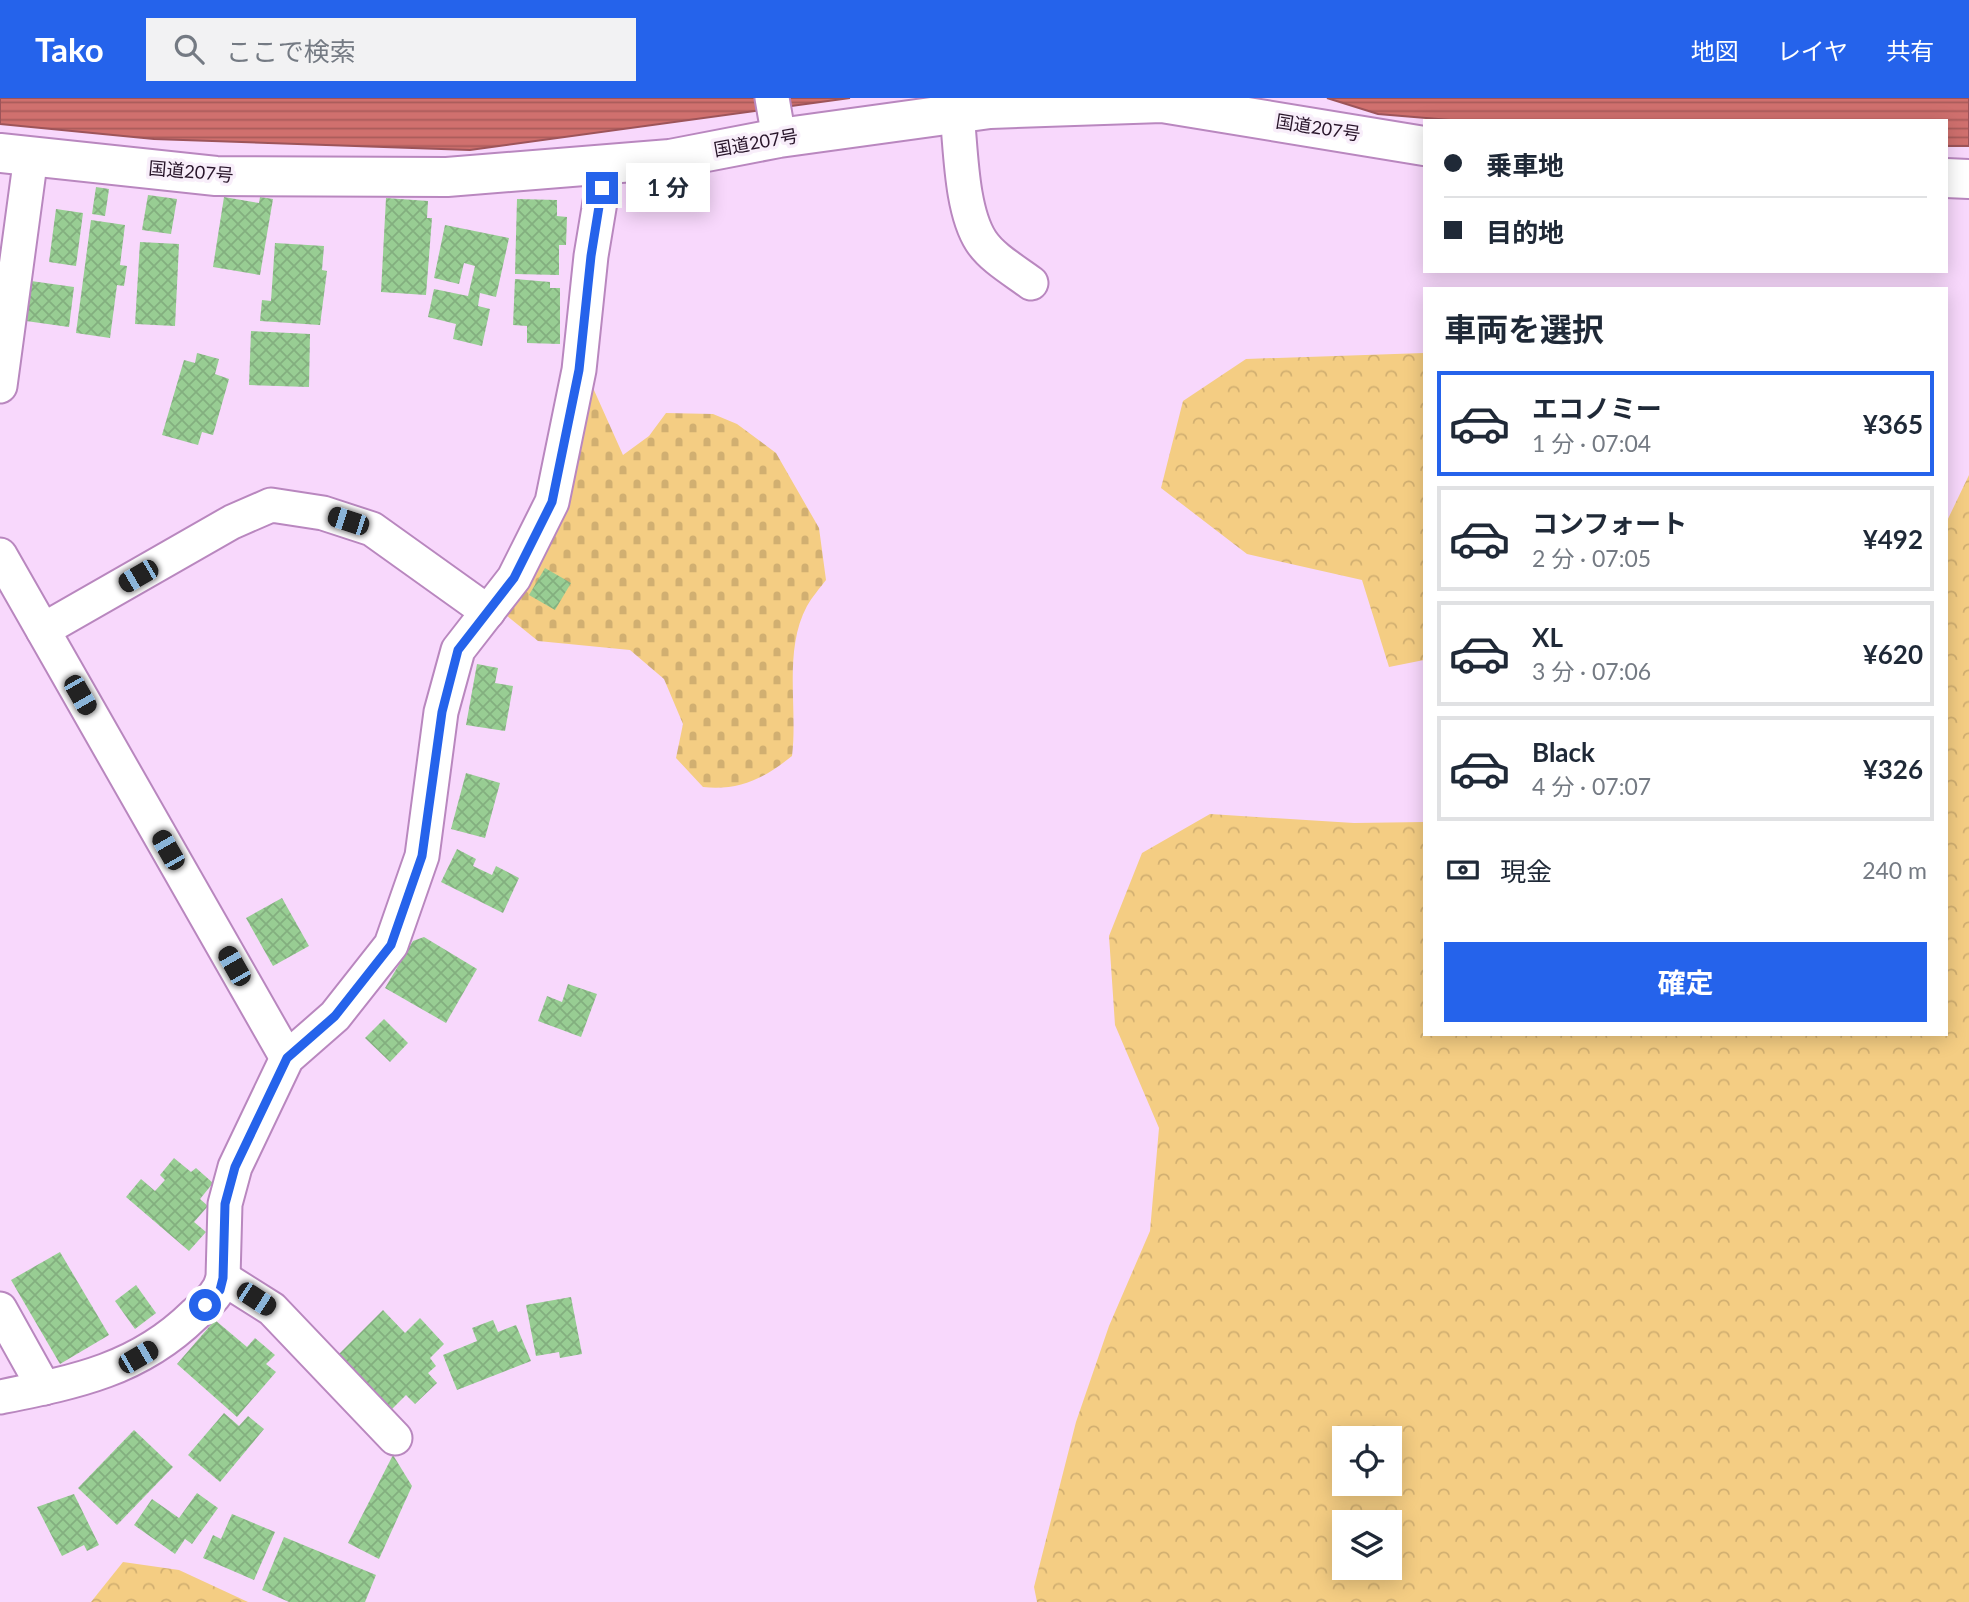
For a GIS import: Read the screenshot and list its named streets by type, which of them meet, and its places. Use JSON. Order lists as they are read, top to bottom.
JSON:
{
  "streets": {
    "highway": ["国道207号"]
  },
  "page": {
    "header": "Tako",
    "search": "ここで検索",
    "nav": ["地図", "レイヤ", "共有"],
    "banner": ["乗車地", "目的地"],
    "bubble": "1 分",
    "heading": "車両を選択",
    "list": [
      {
        "name": "エコノミー",
        "note": "1 分 · 07:04",
        "value": "¥365"
      },
      {
        "name": "コンフォート",
        "note": "2 分 · 07:05",
        "value": "¥492"
      },
      {
        "name": "XL",
        "note": "3 分 · 07:06",
        "value": "¥620"
      },
      {
        "name": "Black",
        "note": "4 分 · 07:07",
        "value": "¥326"
      }
    ],
    "pay": ["現金", "240 m"],
    "buttons": "確定"
  }
}
